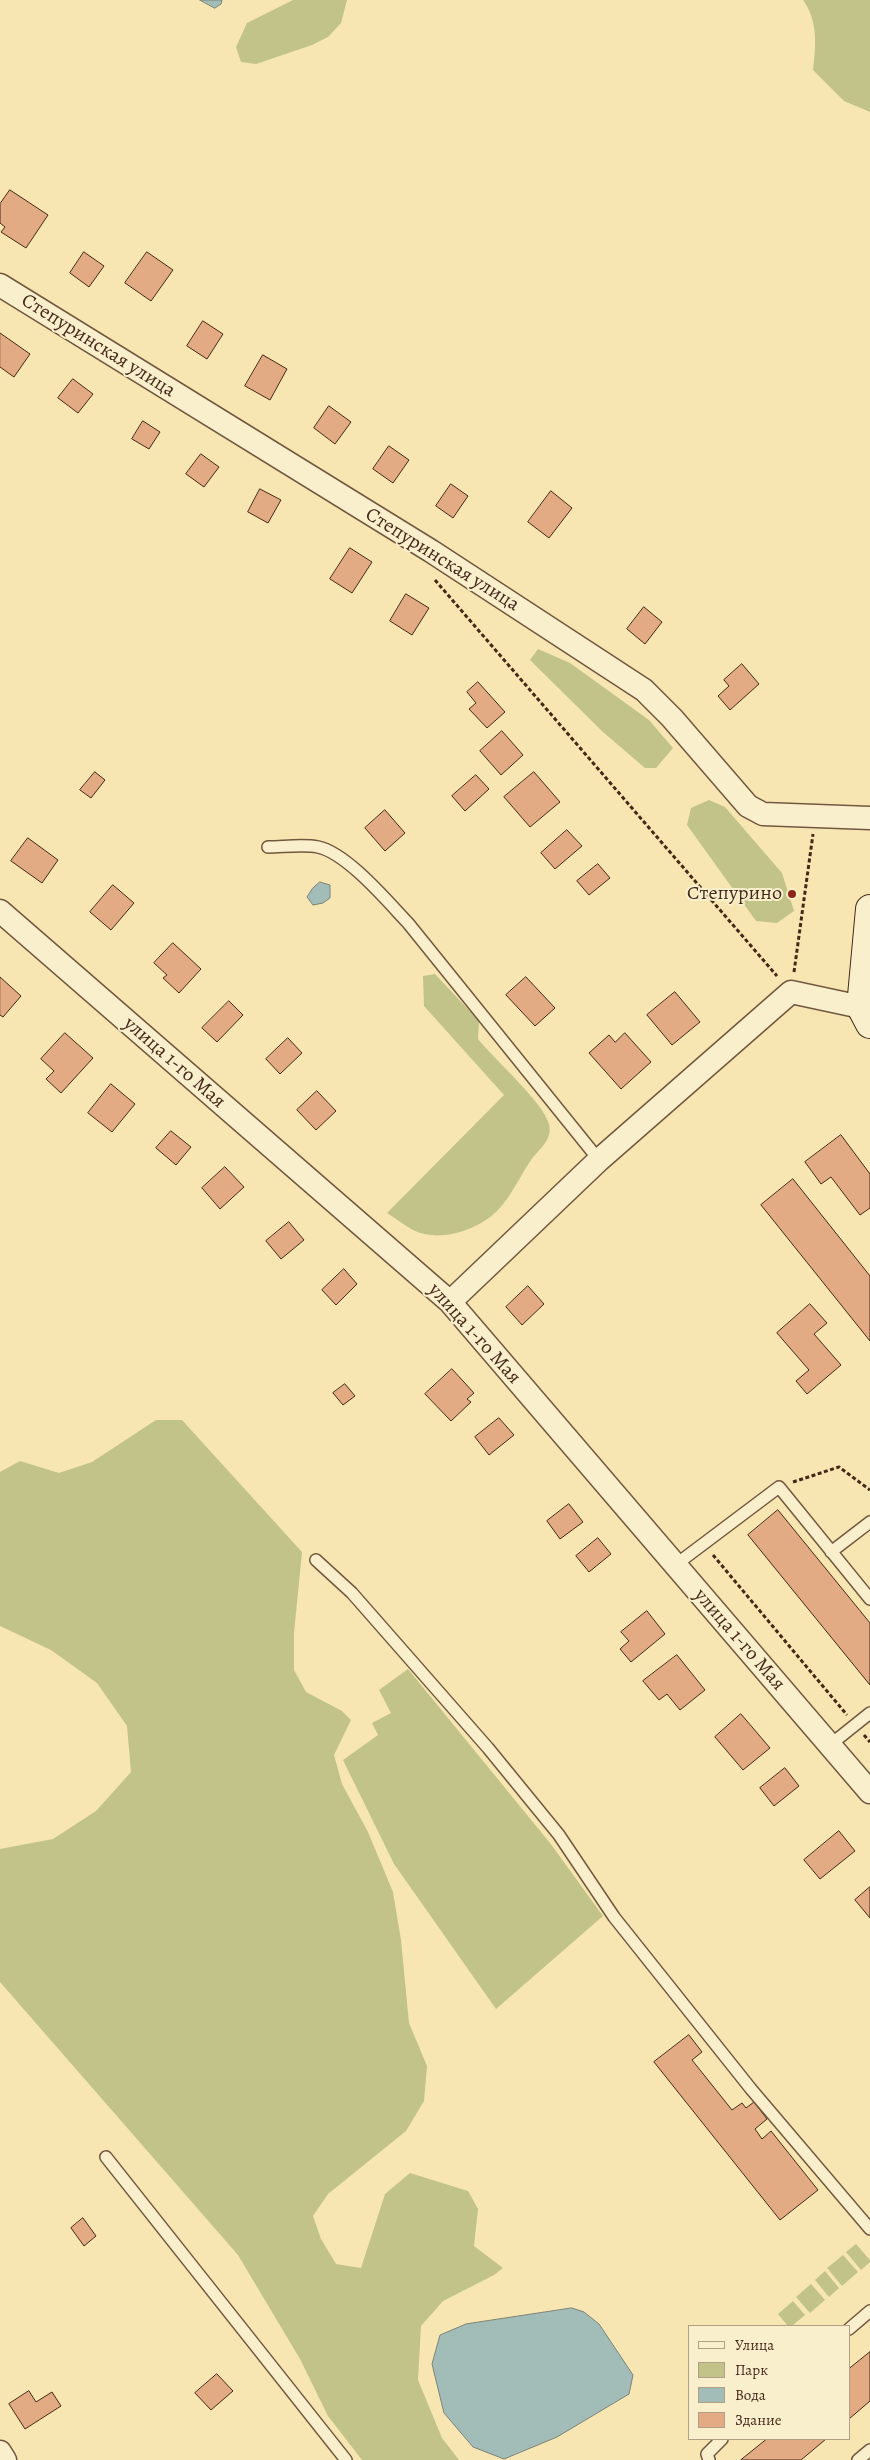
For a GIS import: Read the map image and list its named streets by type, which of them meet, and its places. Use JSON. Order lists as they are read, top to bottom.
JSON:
{
  "streets": {
    "street": ["Степуринская улица", "улица 1-го Мая"]
  },
  "places": ["Степурино"],
  "legend": [
    "Улица",
    "Парк",
    "Вода",
    "Здание"
  ]
}
